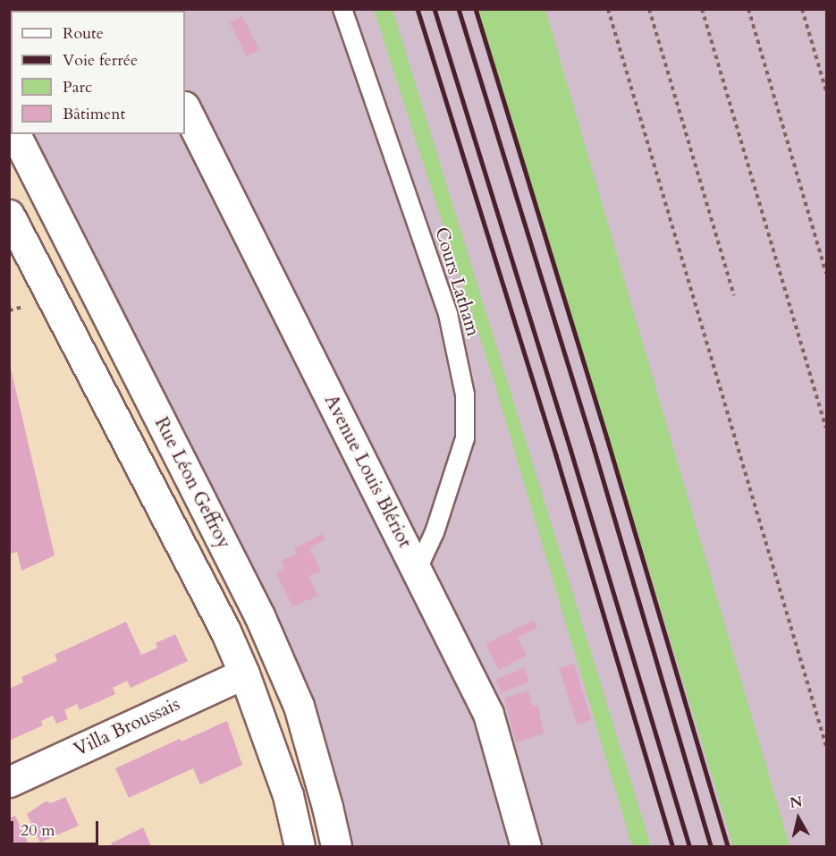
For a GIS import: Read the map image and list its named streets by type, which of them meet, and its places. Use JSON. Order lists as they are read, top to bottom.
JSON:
{
  "streets": {
    "street": ["Avenue Louis Blériot", "Rue Léon Geffroy", "Villa Broussais"],
    "lane": ["Cours Latham"]
  },
  "crossings": [
    ["Cours Latham", "Avenue Louis Blériot"],
    ["Rue Léon Geffroy", "Villa Broussais"]
  ],
  "legend": [
    "Route",
    "Voie ferrée",
    "Parc",
    "Bâtiment"
  ],
  "scale_bar": "20 m",
  "north": "top"
}
